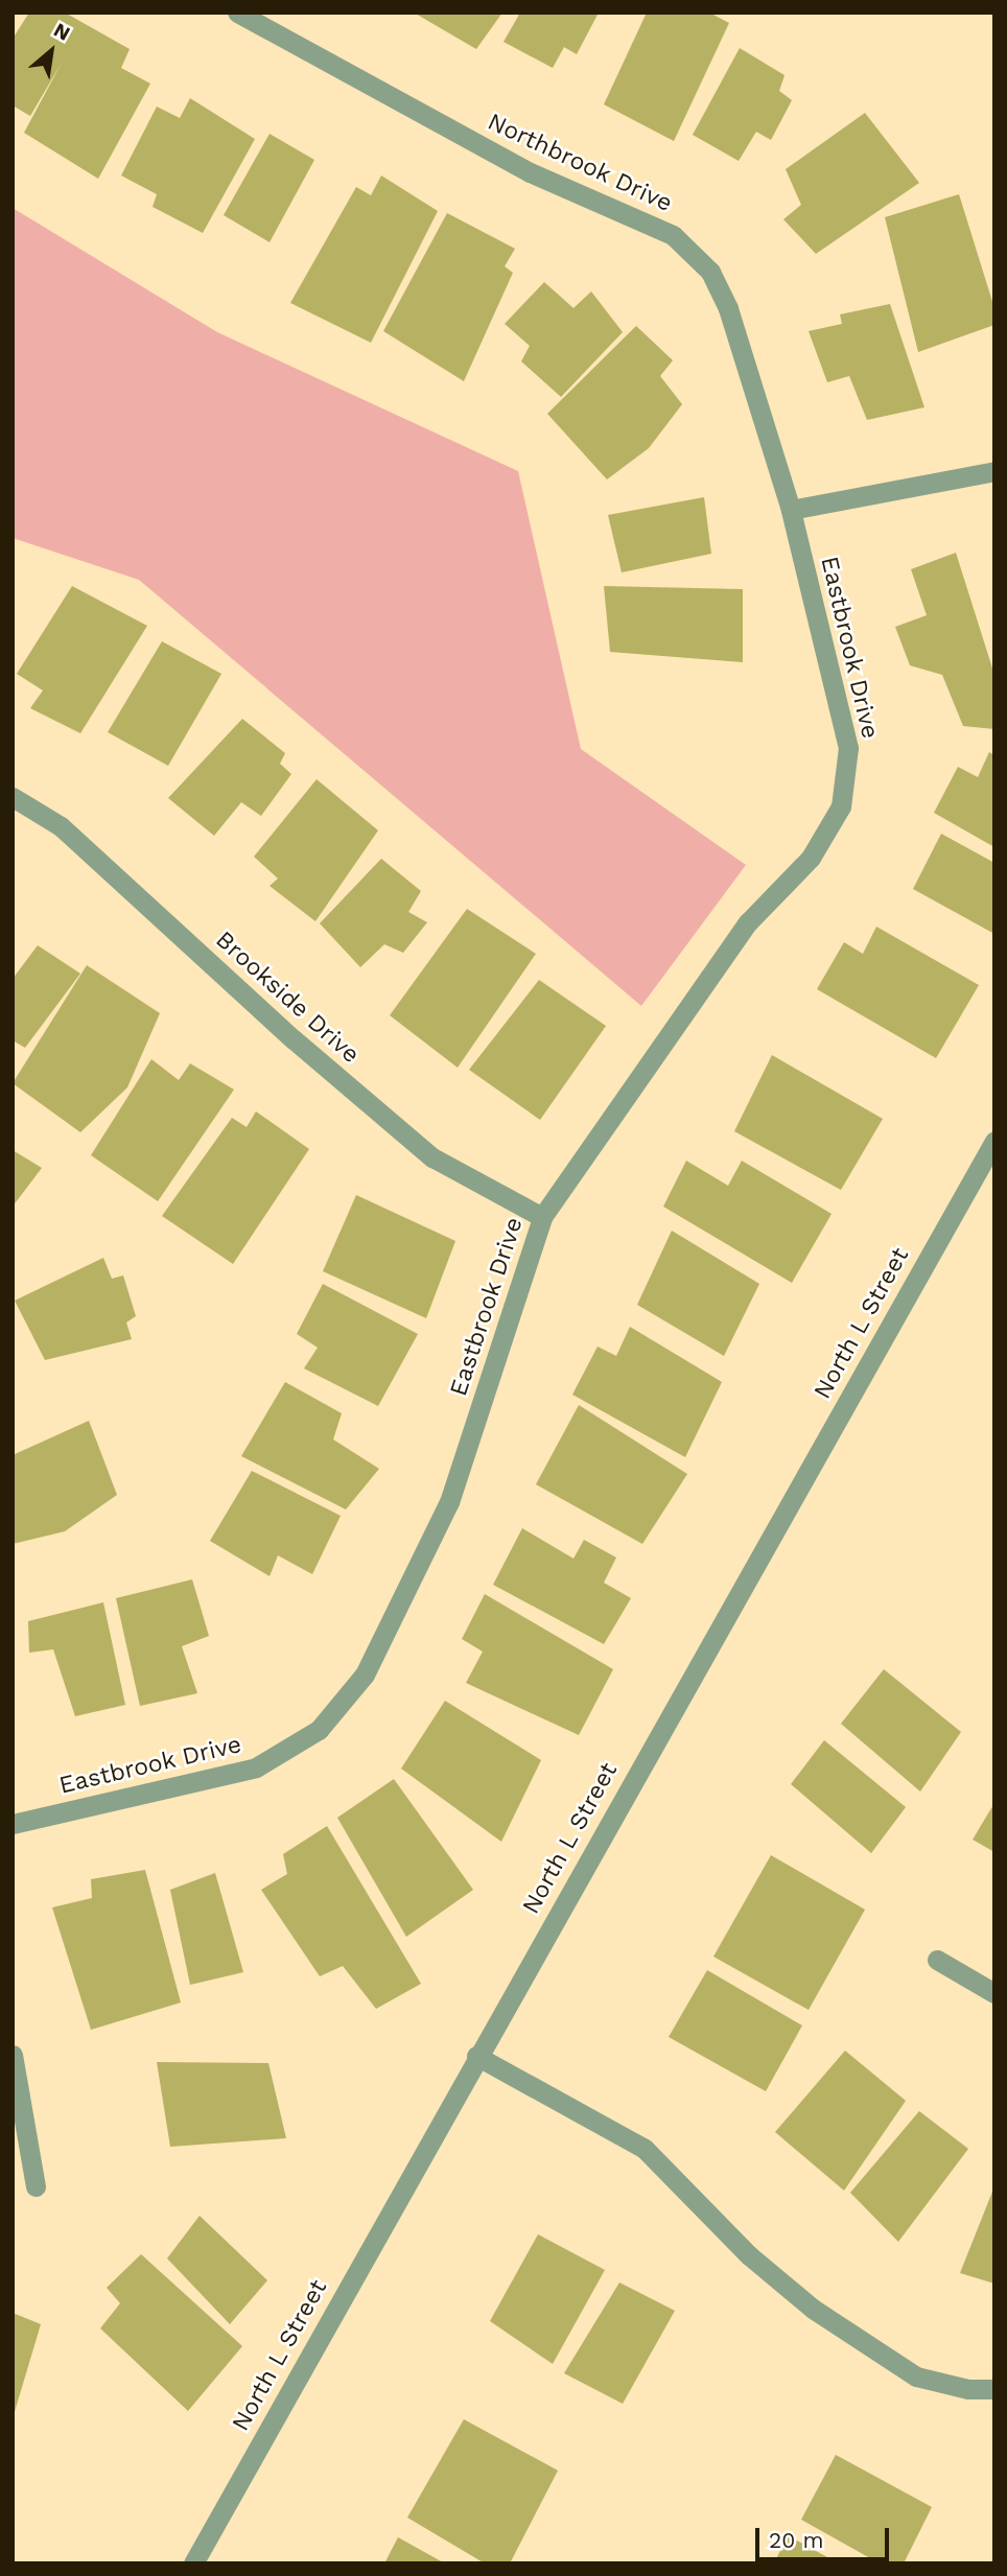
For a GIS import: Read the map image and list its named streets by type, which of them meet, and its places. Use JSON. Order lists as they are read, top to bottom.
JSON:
{
  "streets": {
    "street": [
      "Northbrook Drive",
      "Eastbrook Drive",
      "Brookside Drive",
      "North L Street"
    ]
  },
  "crossings": [
    ["Northbrook Drive", "Eastbrook Drive"],
    ["Eastbrook Drive", "Brookside Drive"]
  ],
  "scale_bar": "20 m",
  "north": "top right"
}
